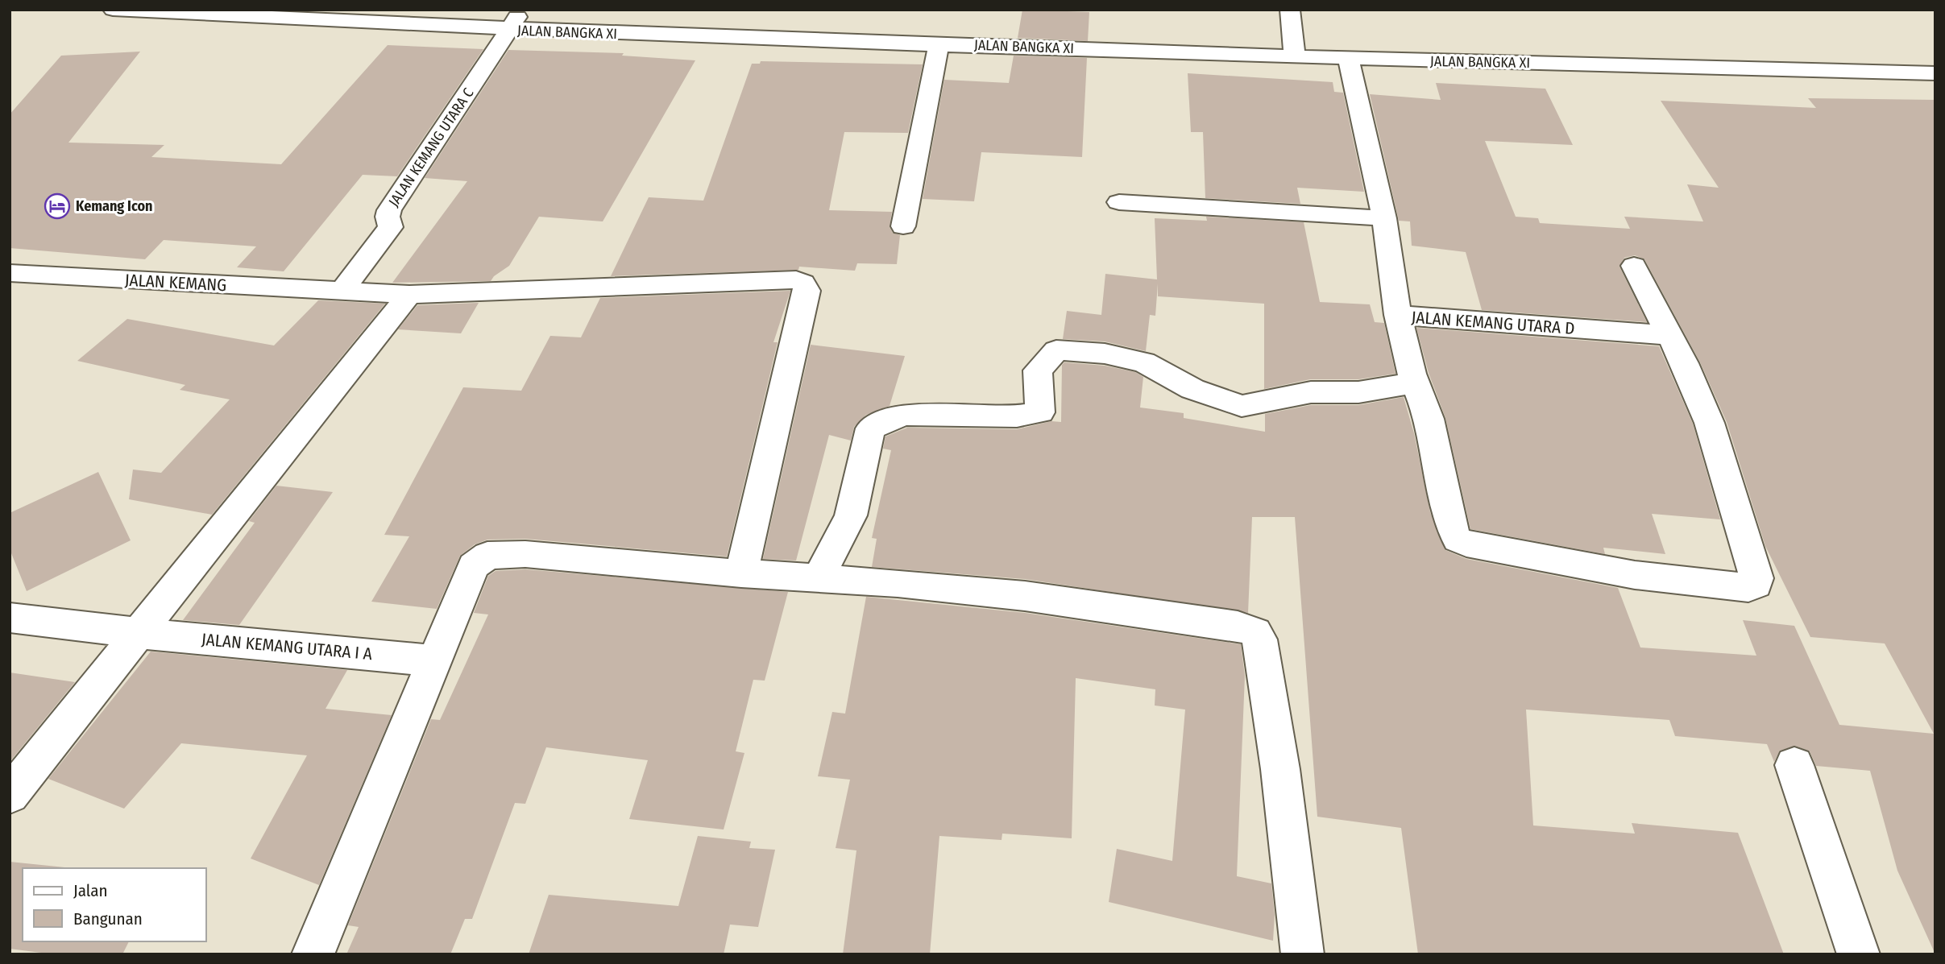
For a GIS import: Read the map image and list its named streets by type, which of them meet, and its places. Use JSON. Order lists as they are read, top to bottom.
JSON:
{
  "streets": {
    "street": [
      "JALAN BANGKA XI",
      "JALAN KEMANG UTARA C",
      "JALAN KEMANG",
      "JALAN KEMANG UTARA D",
      "JALAN KEMANG UTARA I A"
    ]
  },
  "crossings": [
    ["JALAN BANGKA XI", "JALAN KEMANG UTARA C"],
    ["JALAN BANGKA XI", "JALAN KEMANG UTARA D"],
    ["JALAN KEMANG UTARA C", "JALAN KEMANG"]
  ],
  "places": {
    "hotel": ["Kemang Icon"]
  },
  "legend": ["Jalan", "Bangunan"]
}
